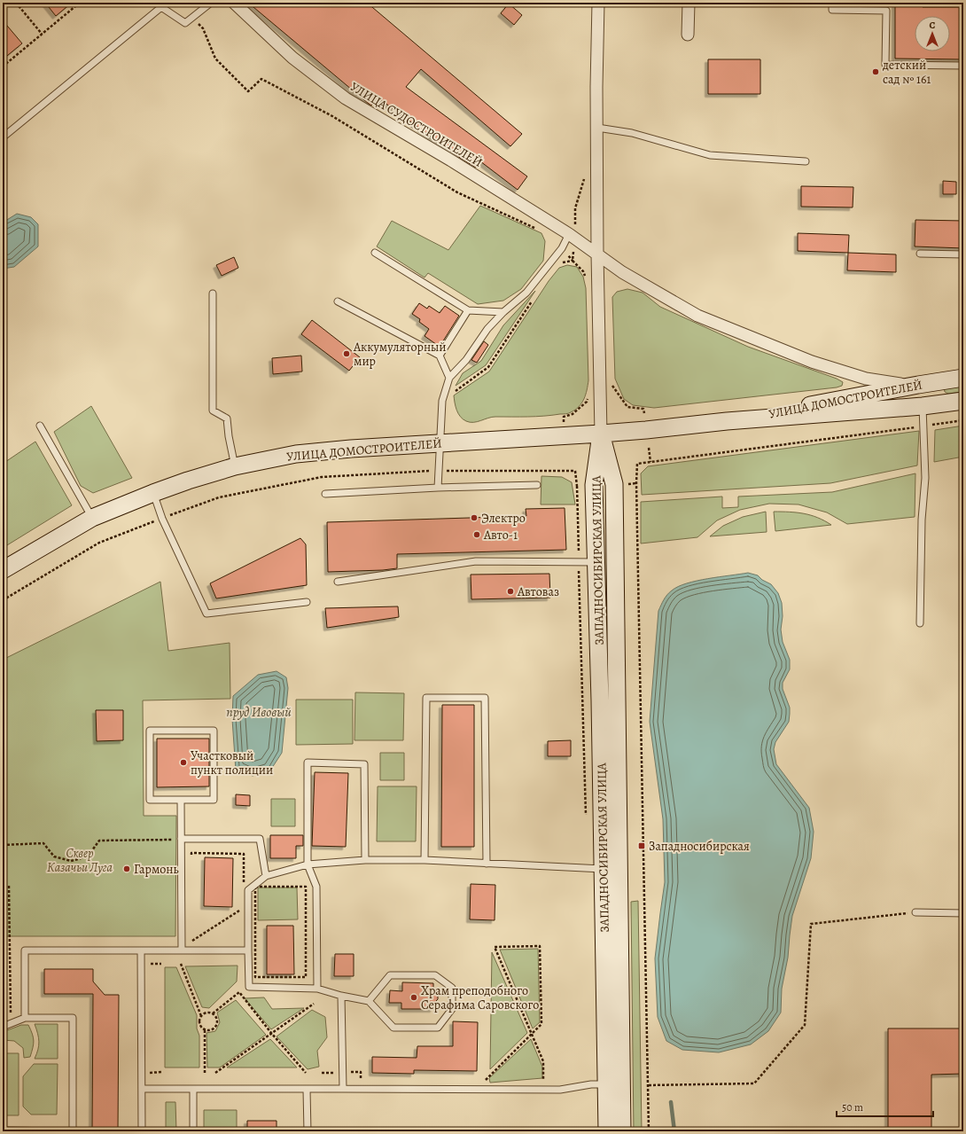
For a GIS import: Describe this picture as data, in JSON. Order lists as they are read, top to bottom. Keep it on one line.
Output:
{"streets":{"main road":["УЛИЦА ДОМОСТРОИТЕЛЕЙ","ЗАПАДНОСИБИРСКАЯ УЛИЦА"],"street":["УЛИЦА СУДОСТРОИТЕЛЕЙ"]},"crossings":[["УЛИЦА СУДОСТРОИТЕЛЕЙ","УЛИЦА ДОМОСТРОИТЕЛЕЙ"],["УЛИЦА ДОМОСТРОИТЕЛЕЙ","ЗАПАДНОСИБИРСКАЯ УЛИЦА"]],"water":["пруд Ивовый"],"parks":["Сквер Казачьи Луга"],"places":{"other":["детский сад № 161","Аккумуляторный мир","Электро","Авто-1","Автоваз","Участковый пункт полиции","Гармонь","Храм преподобного Серафима Саровского"],"transit":["Западносибирская"]},"scale_bar":"50 m","north":"top"}
